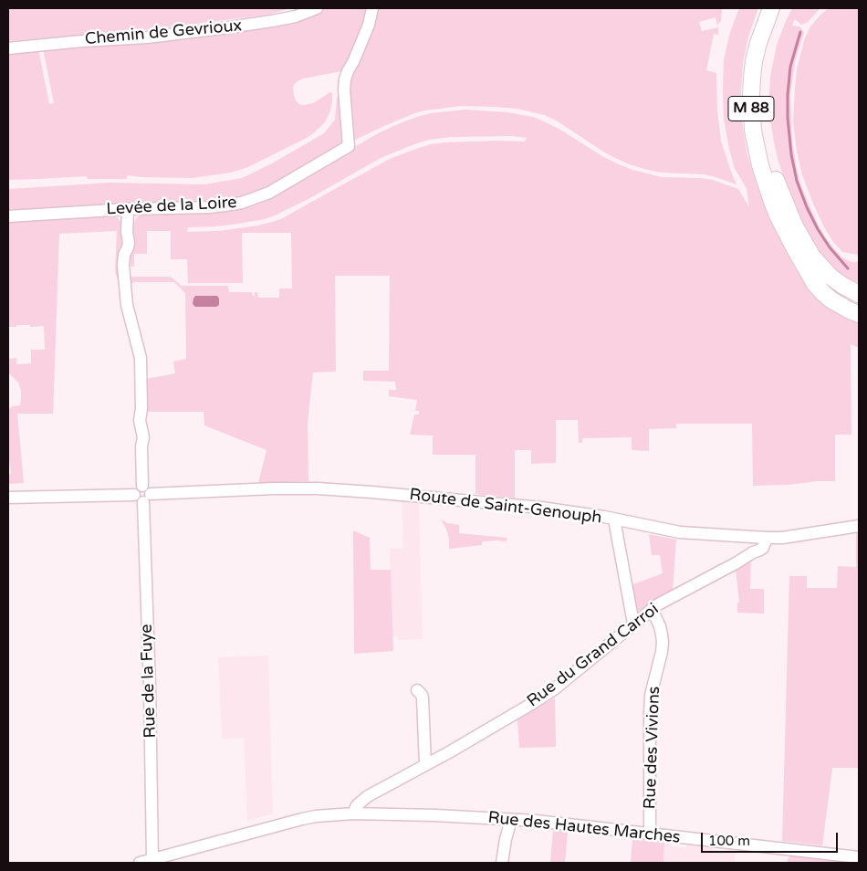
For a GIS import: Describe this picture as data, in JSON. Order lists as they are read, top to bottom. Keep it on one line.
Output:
{"streets":{"highway":["M 88"],"street":["Chemin de Gevrioux","Levée de la Loire","Route de Saint-Genouph","Rue du Grand Carroi","Rue de la Fuye","Rue des Vivions","Rue des Hautes Marches"]},"crossings":[["Levée de la Loire","Rue de la Fuye"],["Route de Saint-Genouph","Rue du Grand Carroi"],["Route de Saint-Genouph","Rue de la Fuye"],["Rue du Grand Carroi","Rue des Vivions"],["Rue du Grand Carroi","Rue des Hautes Marches"],["Rue des Vivions","Rue des Hautes Marches"]],"scale_bar":"100 m"}
